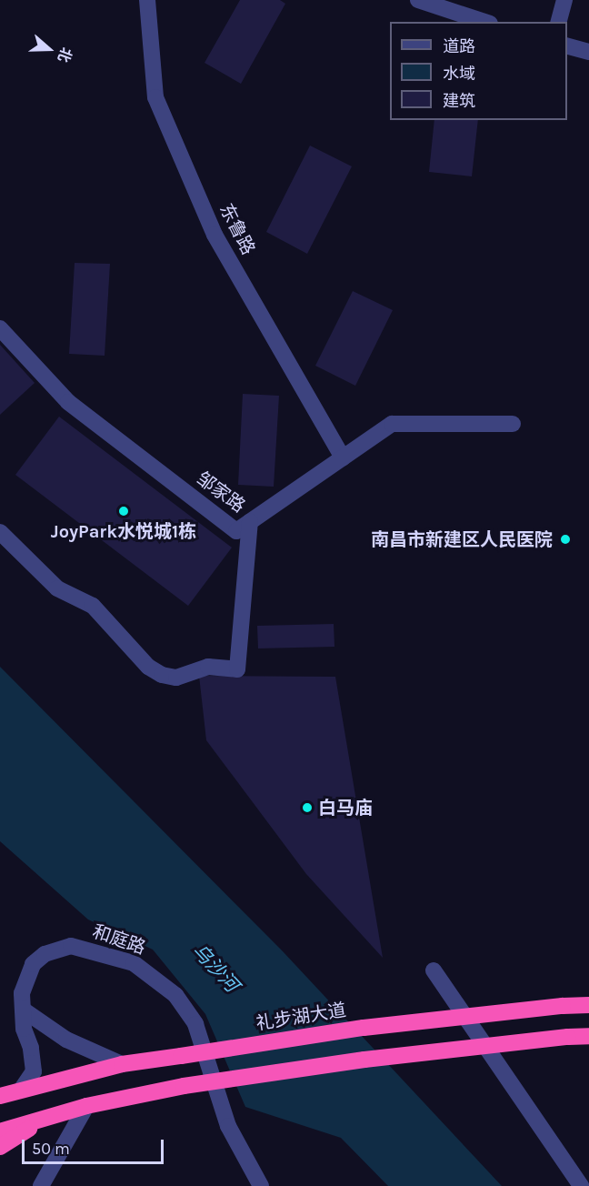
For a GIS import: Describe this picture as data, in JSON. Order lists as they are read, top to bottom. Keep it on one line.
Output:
{"streets":{"highway":["礼步湖大道"],"street":["东鲁路","邹家路","和庭路"]},"crossings":[["东鲁路","邹家路"],["和庭路","礼步湖大道"]],"water":["乌沙河"],"places":["JoyPark水悦城1栋","南昌市新建区人民医院","白马庙"],"legend":["道路","水域","建筑"],"scale_bar":"50 m","north":"right"}
